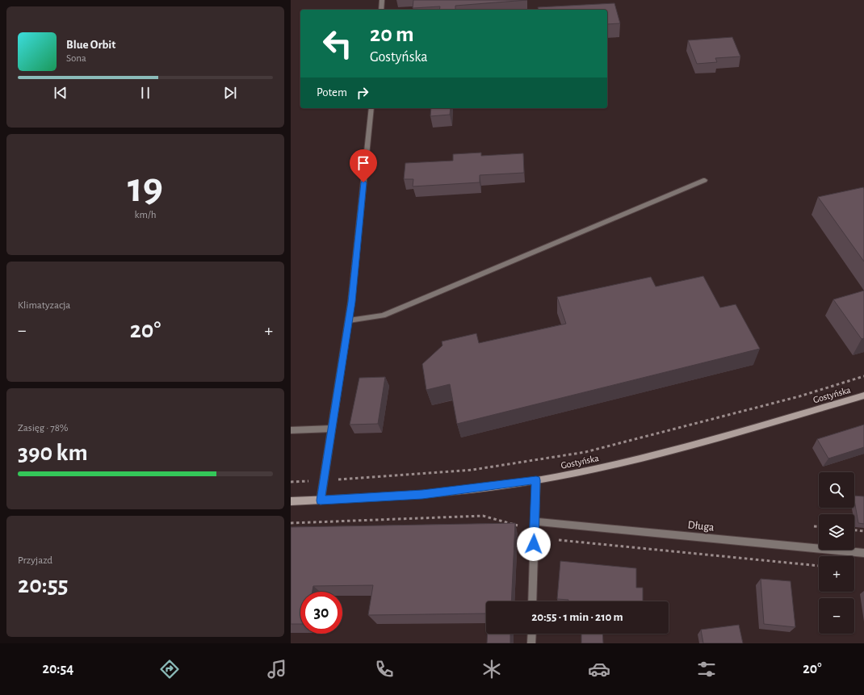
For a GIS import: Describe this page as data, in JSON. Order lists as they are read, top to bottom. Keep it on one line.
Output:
{"streets":{"main road":["Gostyńska"],"street":["Długa"]},"page":{"turn":["20 m","Gostyńska"],"song":["Blue Orbit","Sona"],"then":"Potem","tile":[["19","km/h"],"Klimatyzacja",["Zasięg · 78%","390 km"],["Przyjazd","20:55"]],"heat":["−","20°","+"],"map_buttons":["+","−"],"limit":"30","trip":"20:55 · 1 min · 210 m","tabs":["20:54","20°"]}}
